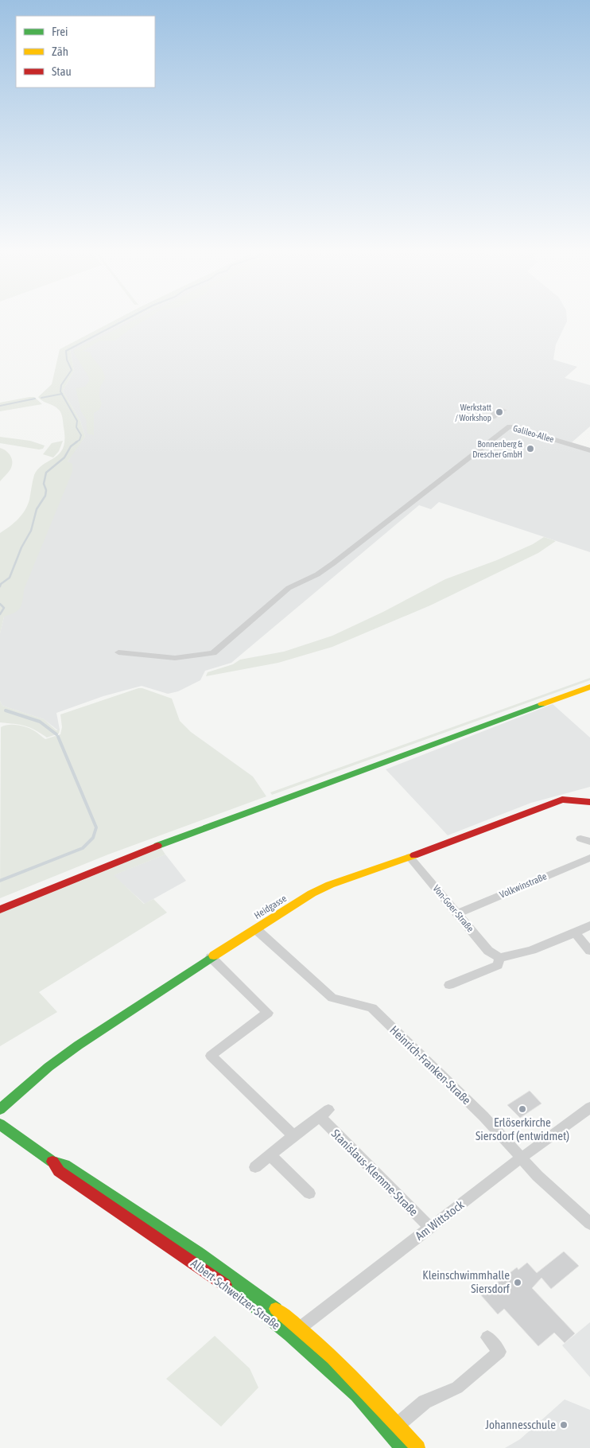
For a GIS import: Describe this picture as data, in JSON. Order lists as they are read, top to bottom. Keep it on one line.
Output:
{"streets":{"street":["Galileo-Allee","Volkwinstraße","Heidgasse","Von-Goer-Straße","Heinrich-Franken-Straße","Stanislaus-Klemme-Straße","Am Wittstock","Albert-Schweitzer-Straße"]},"crossings":[["Volkwinstraße","Von-Goer-Straße"],["Heidgasse","Von-Goer-Straße"],["Heidgasse","Heinrich-Franken-Straße"],["Heinrich-Franken-Straße","Am Wittstock"],["Stanislaus-Klemme-Straße","Am Wittstock"],["Am Wittstock","Albert-Schweitzer-Straße"]],"places":["Werkstatt / Workshop","Bonnenberg & Drescher GmbH","Erlöserkirche Siersdorf (entwidmet)","Kleinschwimmhalle Siersdorf","Johannesschule"],"legend":["Frei","Zäh","Stau"]}
